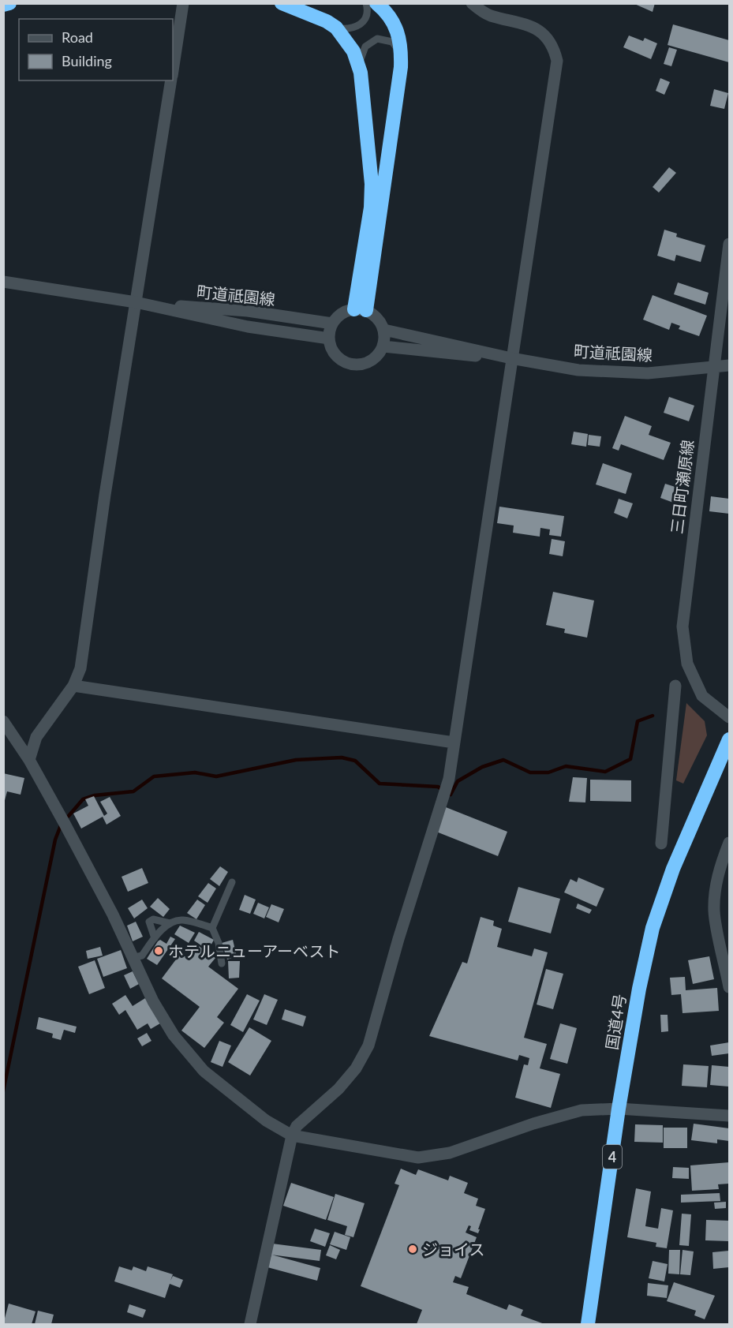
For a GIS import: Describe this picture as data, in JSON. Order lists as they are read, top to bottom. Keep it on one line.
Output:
{"streets":{"highway":["国道4号","4"],"street":["町道祗園線","三日町瀬原線"]},"crossings":[["町道祗園線","三日町瀬原線"]],"places":["ホテルニューアーベスト","ジョイス"],"legend":["Road","Building"]}
